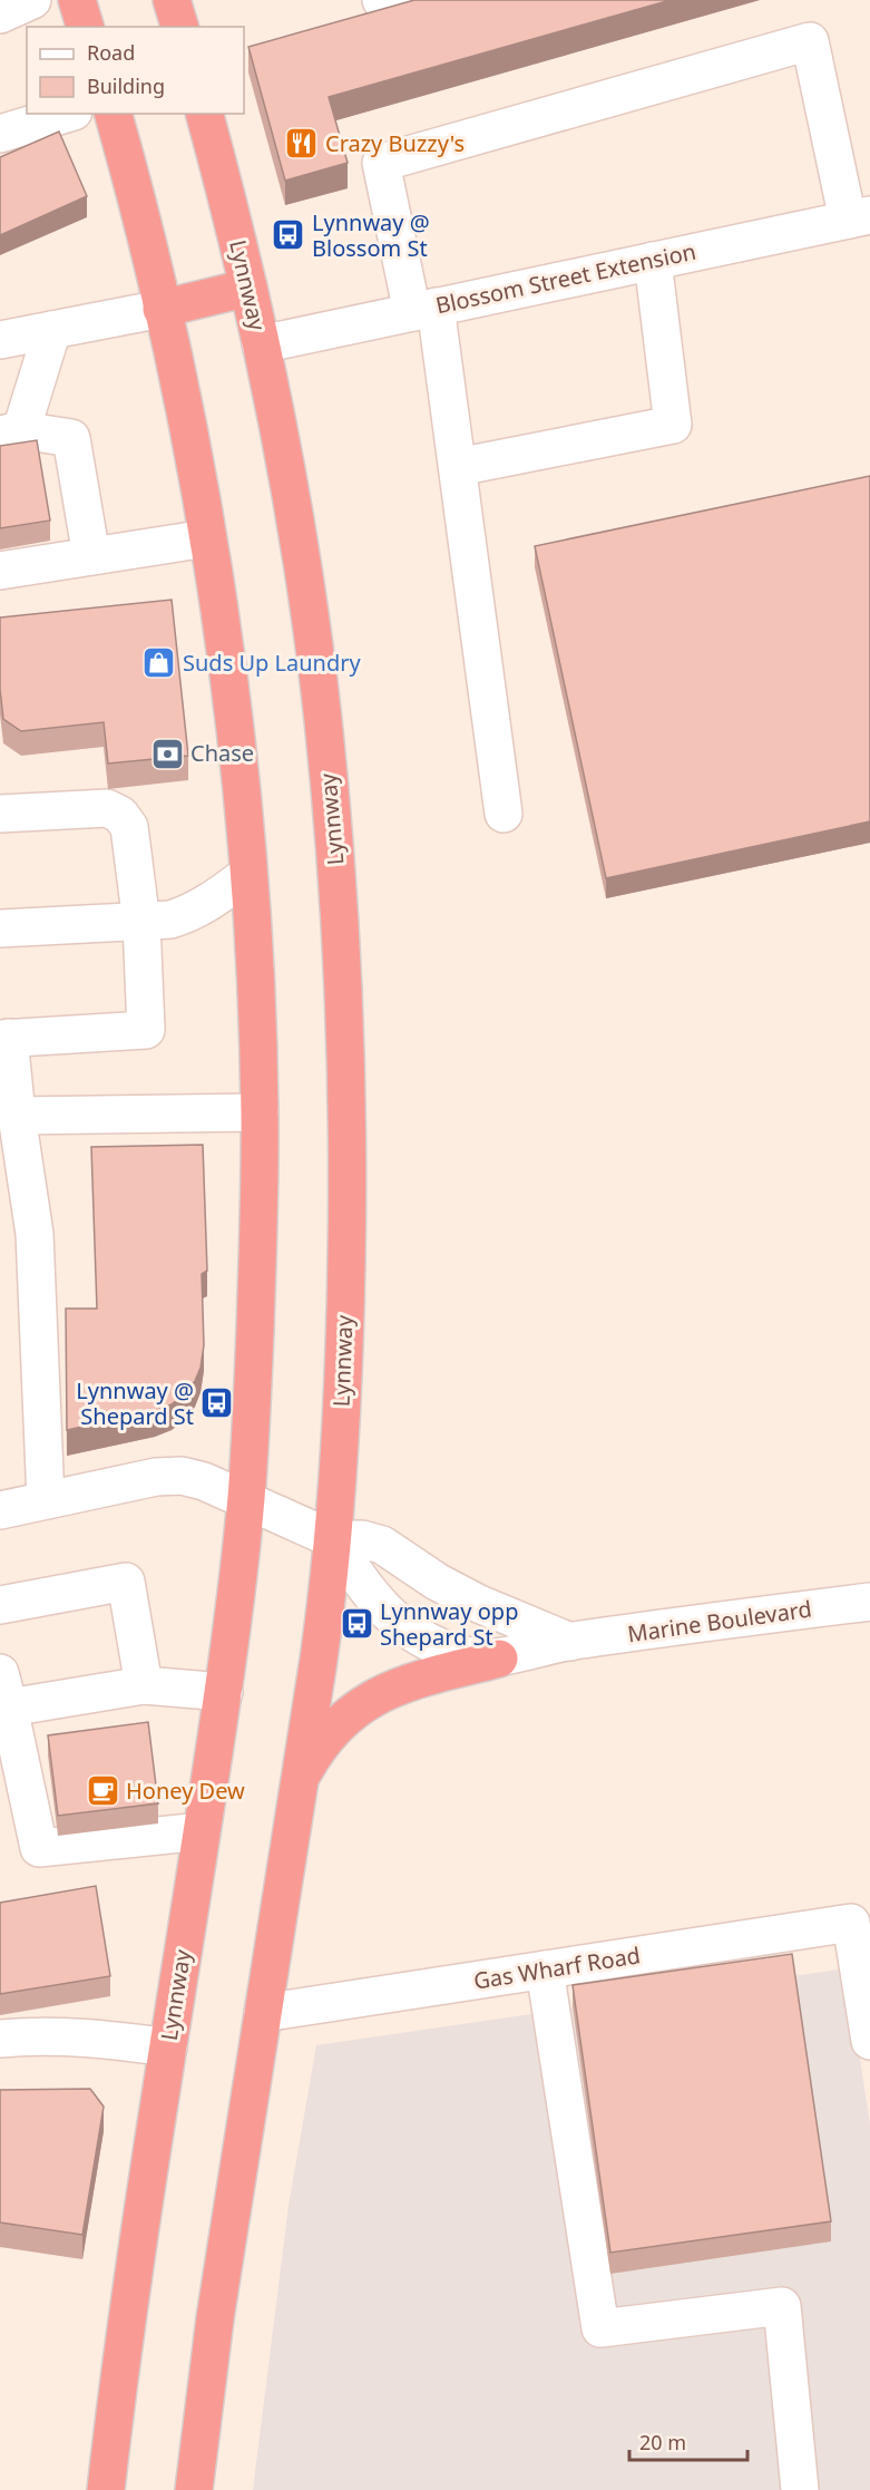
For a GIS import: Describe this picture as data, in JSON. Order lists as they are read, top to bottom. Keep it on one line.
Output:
{"streets":{"highway":["Lynnway"],"street":["Blossom Street Extension","Marine Boulevard","Gas Wharf Road"]},"crossings":[["Blossom Street Extension","Lynnway"],["Lynnway","Marine Boulevard"],["Lynnway","Gas Wharf Road"]],"places":{"restaurant":["Crazy Buzzy's"],"bus stop":["Lynnway @ Blossom St","Lynnway @ Shepard St","Lynnway opp Shepard St"],"shop":["Suds Up Laundry"],"bank":["Chase"],"cafe":["Honey Dew"]},"legend":["Road","Building"],"scale_bar":"20 m"}
